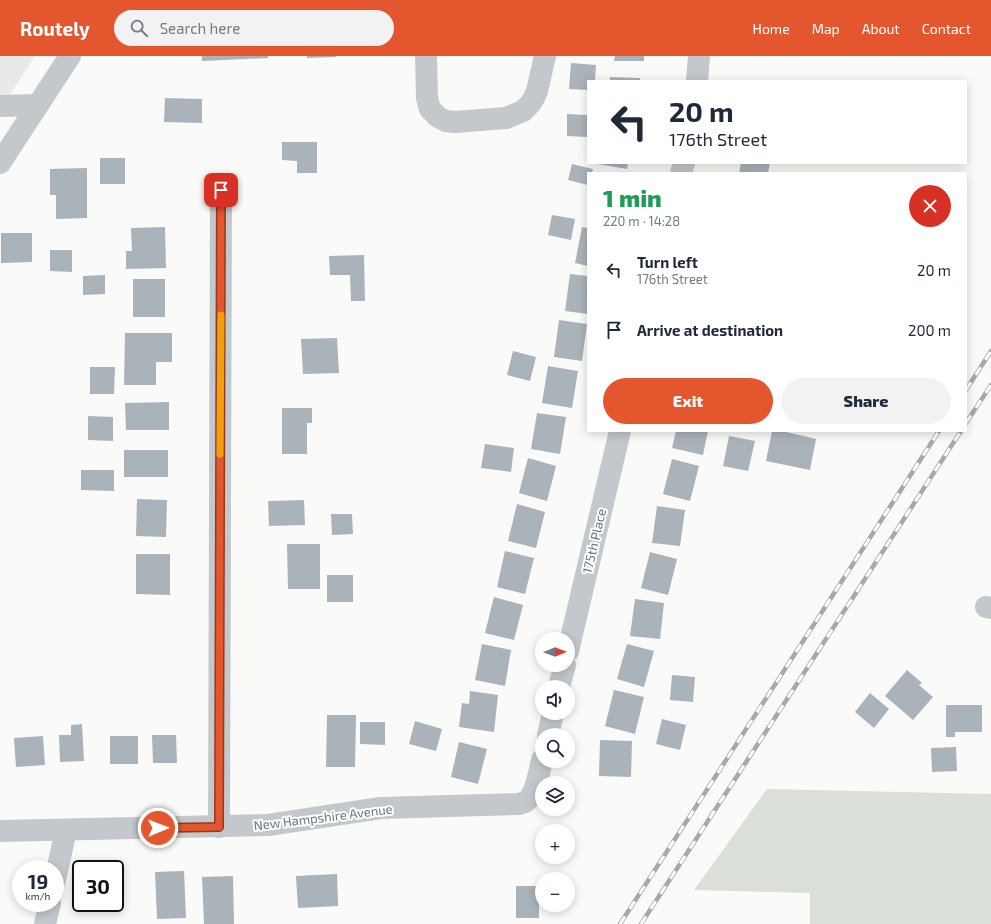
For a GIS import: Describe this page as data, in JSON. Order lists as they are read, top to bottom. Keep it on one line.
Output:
{"streets":{"street":["175th Place","New Hampshire Avenue"]},"north":"right","page":{"header":"Routely","search":"Search here","nav":["Home","Map","About","Contact"],"turn":["20 m","176th Street"],"heading":["1 min","220 m · 14:28"],"list":[{"name":"Turn left","note":"176th Street","value":"20 m"},{"name":"Arrive at destination","value":"200 m"}],"buttons":["Exit","Share"],"map_buttons":["+","−"],"speed":"19 km/h","limit":"30"}}
